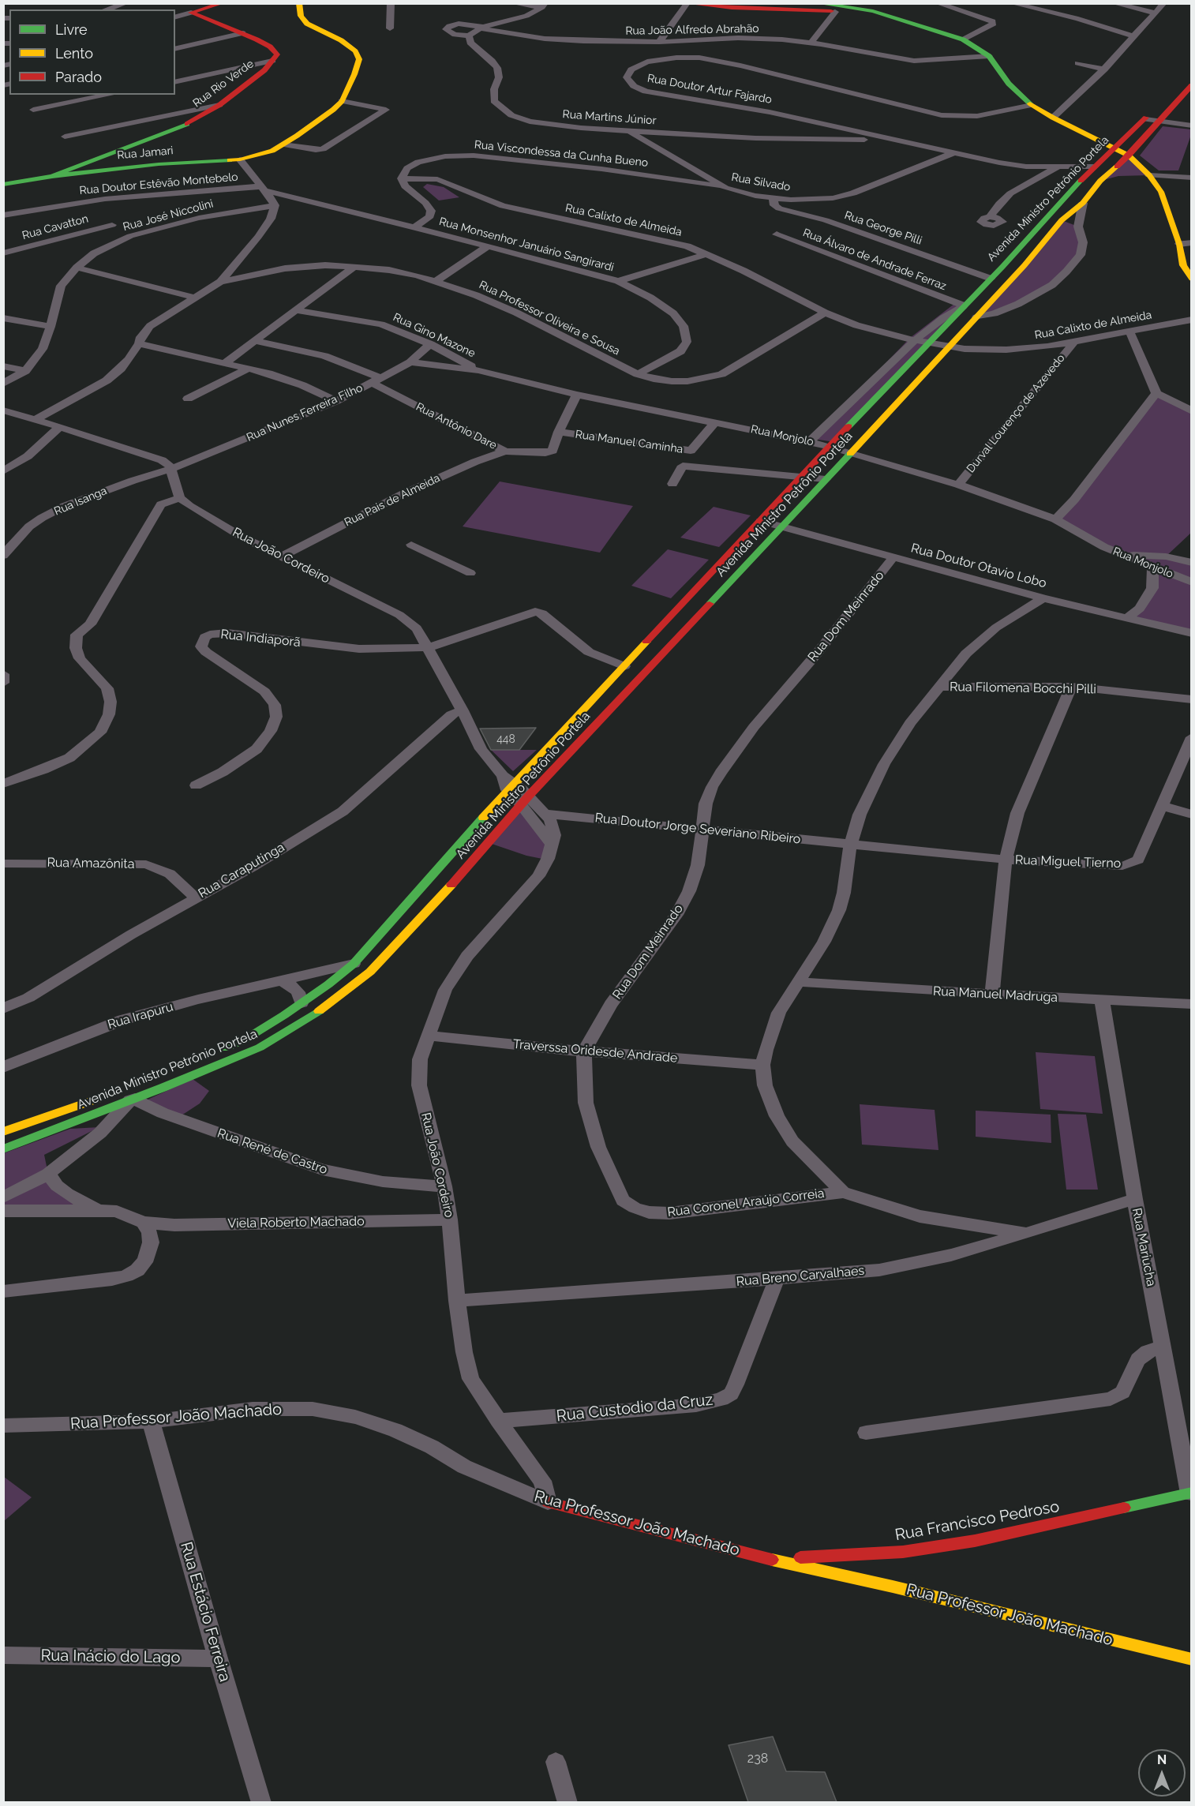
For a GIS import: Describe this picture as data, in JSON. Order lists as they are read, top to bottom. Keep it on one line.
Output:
{"streets":{"main road":["Rua Rio Verde","Rua Jamari","Avenida Ministro Petrônio Portela","Rua Professor João Machado","Rua Francisco Pedroso"],"street":["Rua João Alfredo Abrahão","Rua Doutor Artur Fajardo","Rua Martins Júnior","Rua Viscondessa da Cunha Bueno","Rua Silvado","Rua Doutor Estêvão Montebelo","Rua José Niccolini","Rua Calixto de Almeida","Rua Cavatton","Rua George Pilli","Rua Monsenhor Januário Sangirardi","Rua Álvaro de Andrade Ferraz","Rua Professor Oliveira e Sousa","Rua Gino Mazone","Rua Nunes Ferreira Filho","Durval Lourenço de Azevedo","Rua Antônio Dare","Rua Monjolo","Rua Manuel Caminha","Rua Pais de Almeida","Rua Isanga","Rua João Cordeiro","Rua Doutor Otavio Lobo","Rua Dom Meinrado","Rua Indiaporã","Rua Filomena Bocchi Pilli","Rua Doutor Jorge Severiano Ribeiro","Rua Miguel Tierno","Rua Amazônita","Rua Caraputinga","Rua Manuel Madruga","Rua Irapuru","Traverssa Oridesde Andrade","Rua René de Castro","Rua Coronel Araújo Correia","Viela Roberto Machado","Rua Mariucha","Rua Breno Carvalhaes","Rua Custodio da Cruz","Rua Estácio Ferreira","Rua Inácio do Lago"]},"crossings":[["Rua João Alfredo Abrahão","Rua Martins Júnior"],["Rua Rio Verde","Rua Jamari"],["Rua Doutor Artur Fajardo","Rua Martins Júnior"],["Rua Doutor Artur Fajardo","Rua Silvado"],["Rua Doutor Artur Fajardo","Avenida Ministro Petrônio Portela"],["Rua Martins Júnior","Rua Silvado"],["Rua Viscondessa da Cunha Bueno","Rua Silvado"],["Rua Silvado","Rua George Pilli"],["Avenida Ministro Petrônio Portela","Rua Calixto de Almeida"],["Avenida Ministro Petrônio Portela","Rua George Pilli"],["Avenida Ministro Petrônio Portela","Rua Álvaro de Andrade Ferraz"],["Avenida Ministro Petrônio Portela","Rua Monjolo"],["Avenida Ministro Petrônio Portela","Rua João Cordeiro"],["Avenida Ministro Petrônio Portela","Rua Doutor Otavio Lobo"],["Avenida Ministro Petrônio Portela","Rua Irapuru"],["Avenida Ministro Petrônio Portela","Rua René de Castro"],["Rua Calixto de Almeida","Rua Professor Oliveira e Sousa"],["Rua Calixto de Almeida","Durval Lourenço de Azevedo"],["Rua Monsenhor Januário Sangirardi","Rua Professor Oliveira e Sousa"],["Rua Gino Mazone","Rua Nunes Ferreira Filho"],["Rua Gino Mazone","Rua Monjolo"],["Rua Nunes Ferreira Filho","Rua Antônio Dare"],["Rua Nunes Ferreira Filho","Rua Monjolo"],["Rua Nunes Ferreira Filho","Rua Isanga"],["Durval Lourenço de Azevedo","Rua Monjolo"],["Rua Antônio Dare","Rua Manuel Caminha"],["Rua Antônio Dare","Rua Pais de Almeida"],["Rua Monjolo","Rua Manuel Caminha"],["Rua Pais de Almeida","Rua João Cordeiro"],["Rua João Cordeiro","Rua Indiaporã"],["Rua João Cordeiro","Rua Doutor Jorge Severiano Ribeiro"],["Rua João Cordeiro","Rua Caraputinga"],["Rua João Cordeiro","Traverssa Oridesde Andrade"],["Rua João Cordeiro","Rua René de Castro"],["Rua João Cordeiro","Viela Roberto Machado"],["Rua João Cordeiro","Rua Breno Carvalhaes"],["Rua João Cordeiro","Rua Custodio da Cruz"],["Rua João Cordeiro","Rua Professor João Machado"],["Rua Doutor Otavio Lobo","Rua Dom Meinrado"],["Rua Dom Meinrado","Rua Doutor Jorge Severiano Ribeiro"],["Rua Dom Meinrado","Traverssa Oridesde Andrade"],["Rua Dom Meinrado","Rua Coronel Araújo Correia"],["Rua Doutor Jorge Severiano Ribeiro","Rua Miguel Tierno"],["Rua Amazônita","Rua Caraputinga"],["Rua Manuel Madruga","Rua Mariucha"],["Traverssa Oridesde Andrade","Rua Coronel Araújo Correia"],["Rua Mariucha","Rua Breno Carvalhaes"],["Rua Mariucha","Rua Francisco Pedroso"],["Rua Breno Carvalhaes","Rua Custodio da Cruz"],["Rua Professor João Machado","Rua Francisco Pedroso"],["Rua Professor João Machado","Rua Estácio Ferreira"],["Rua Estácio Ferreira","Rua Inácio do Lago"]],"house_numbers":["448","238"],"legend":["Livre","Lento","Parado"],"north":"top"}
